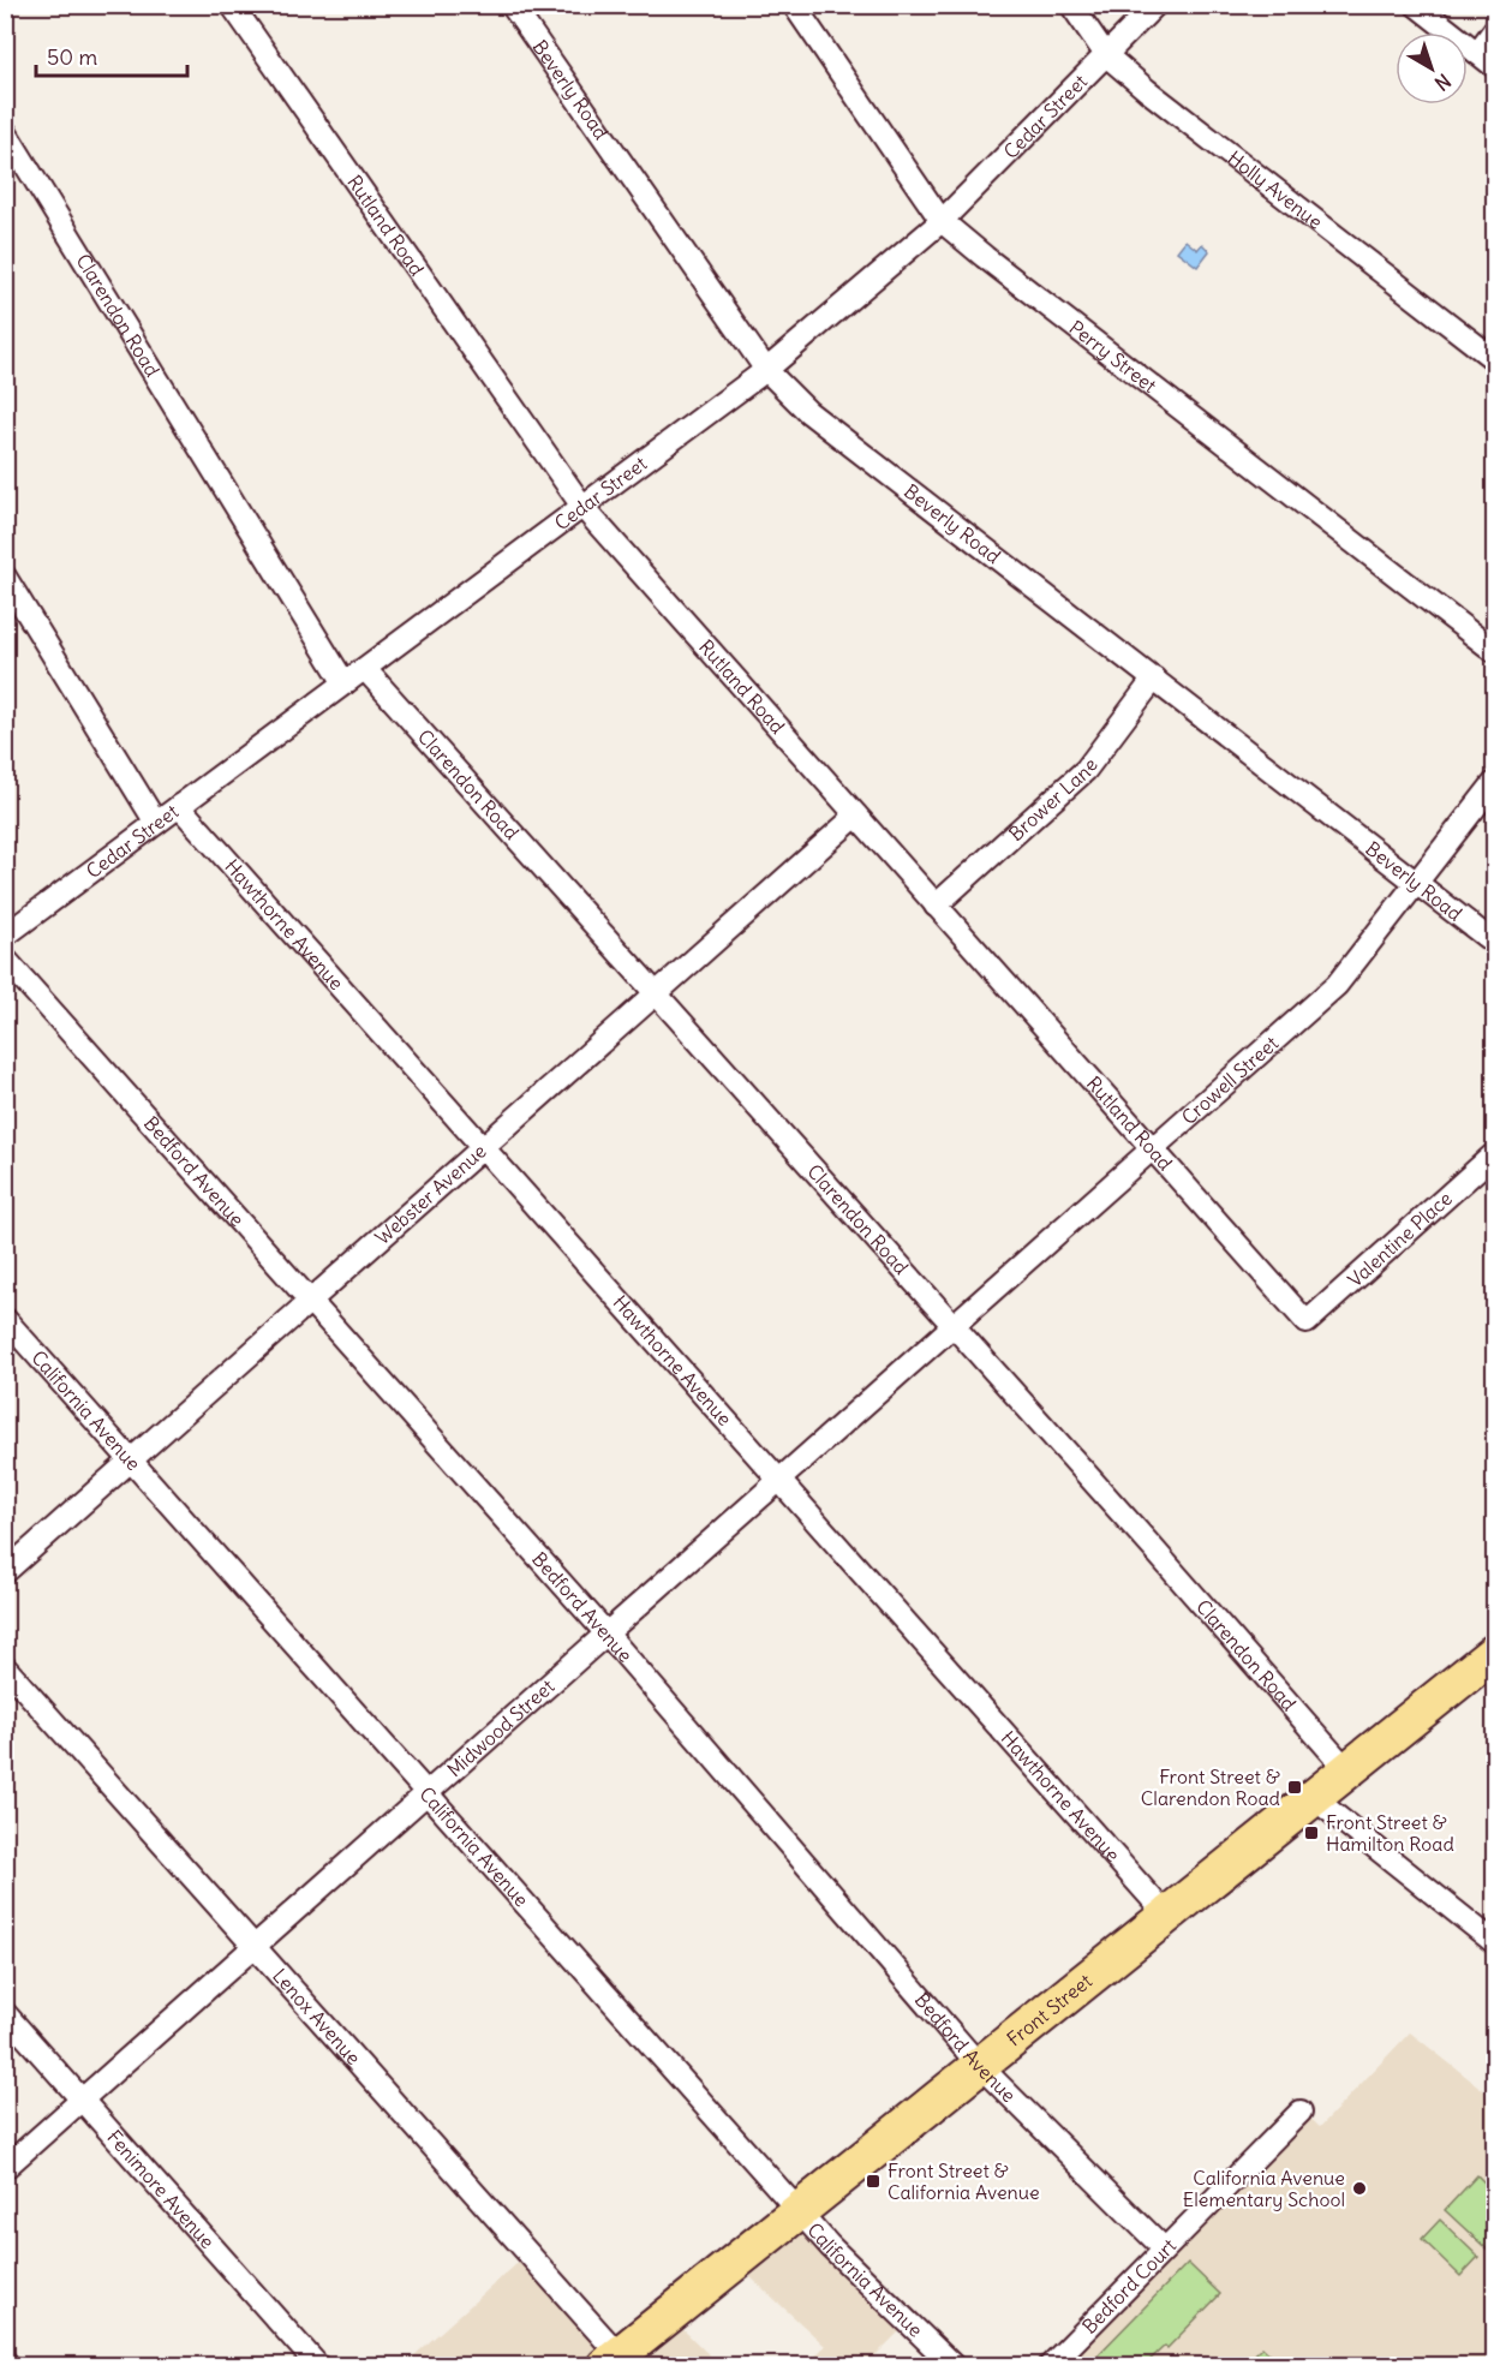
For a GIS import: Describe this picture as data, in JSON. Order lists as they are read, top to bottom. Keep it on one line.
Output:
{"streets":{"main road":["Front Street"],"street":["Beverly Road","Cedar Street","Holly Avenue","Rutland Road","Clarendon Road","Perry Street","Brower Lane","Hawthorne Avenue","Crowell Street","Bedford Avenue","Webster Avenue","Valentine Place","California Avenue","Midwood Street","Lenox Avenue","Fenimore Avenue","Bedford Court"]},"crossings":[["Beverly Road","Cedar Street"],["Beverly Road","Brower Lane"],["Beverly Road","Crowell Street"],["Cedar Street","Holly Avenue"],["Cedar Street","Rutland Road"],["Cedar Street","Clarendon Road"],["Cedar Street","Perry Street"],["Cedar Street","Hawthorne Avenue"],["Rutland Road","Brower Lane"],["Rutland Road","Crowell Street"],["Rutland Road","Webster Avenue"],["Rutland Road","Valentine Place"],["Clarendon Road","Crowell Street"],["Clarendon Road","Webster Avenue"],["Clarendon Road","Front Street"],["Hawthorne Avenue","Webster Avenue"],["Hawthorne Avenue","Midwood Street"],["Hawthorne Avenue","Front Street"],["Crowell Street","Midwood Street"],["Bedford Avenue","Webster Avenue"],["Bedford Avenue","Midwood Street"],["Bedford Avenue","Front Street"],["Bedford Avenue","Bedford Court"],["Webster Avenue","California Avenue"],["California Avenue","Midwood Street"],["California Avenue","Front Street"],["Midwood Street","Lenox Avenue"],["Midwood Street","Fenimore Avenue"],["Front Street","Lenox Avenue"]],"places":{"transit":["Front Street & Clarendon Road","Front Street & Hamilton Road","Front Street & California Avenue"],"other":["California Avenue Elementary School"]},"scale_bar":"50 m","north":"bottom right"}
